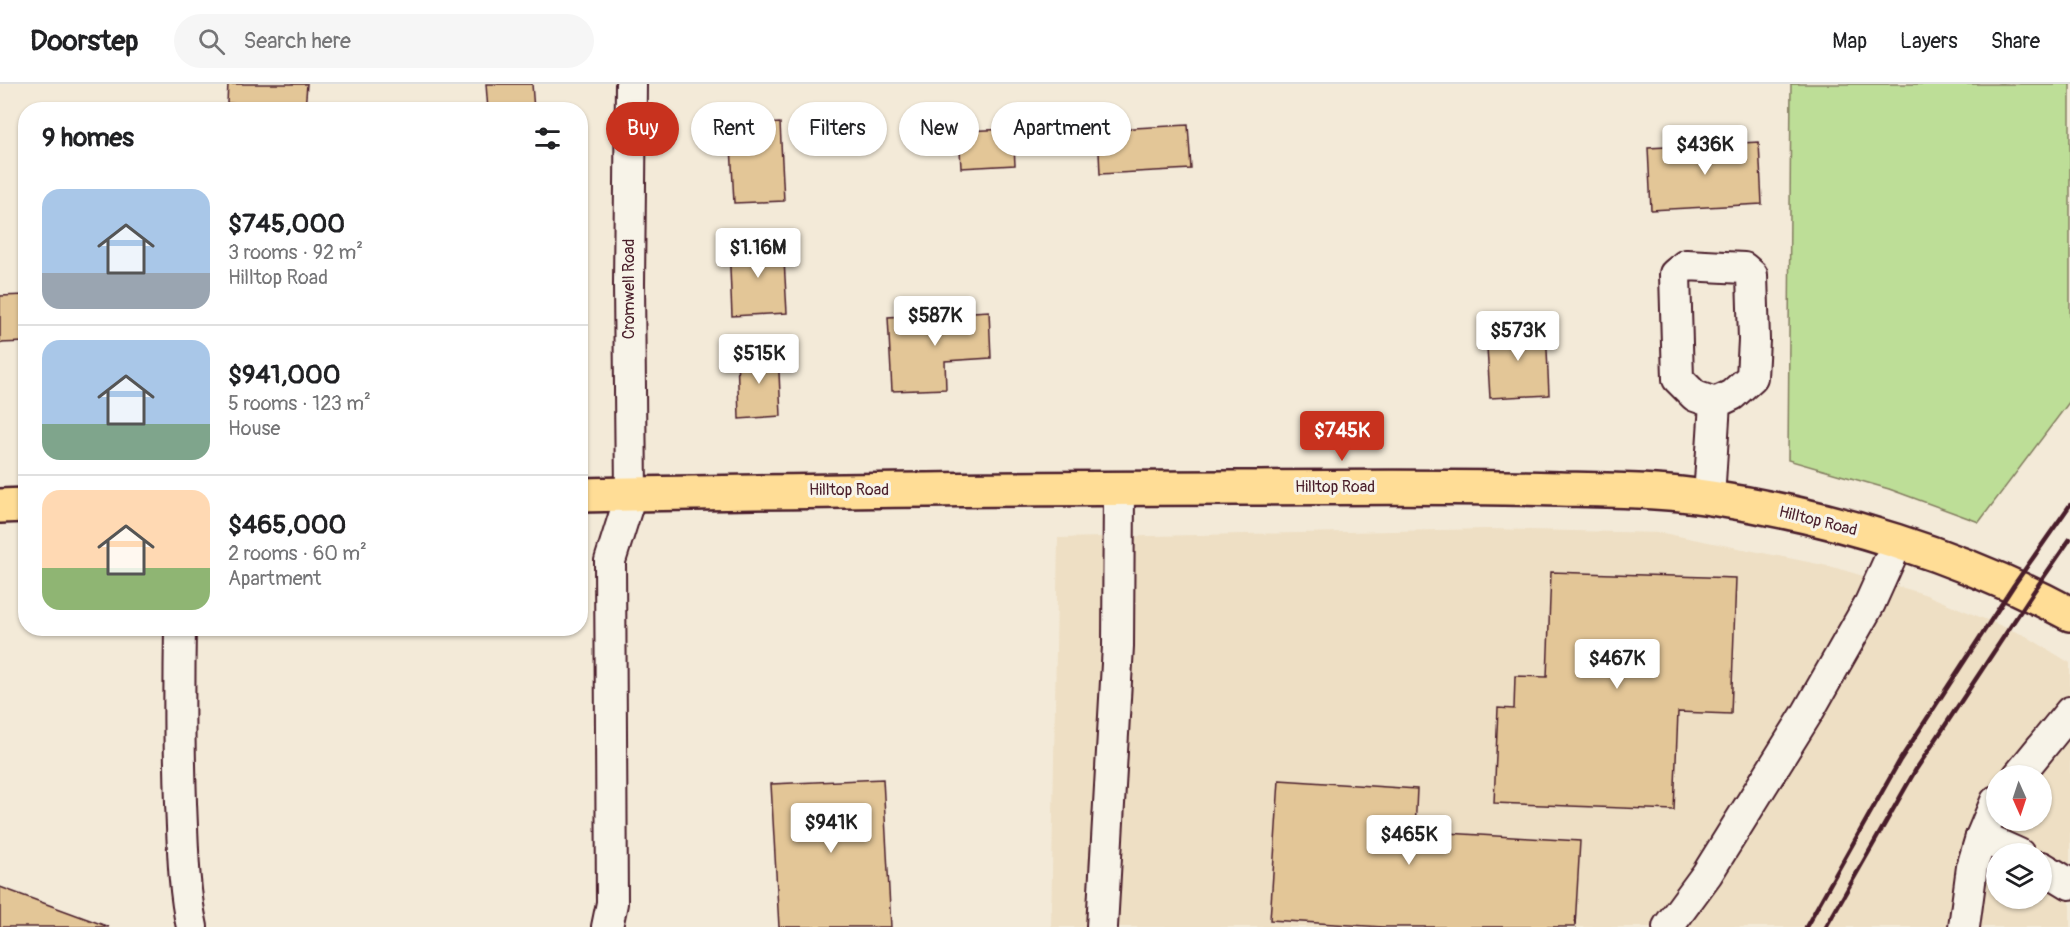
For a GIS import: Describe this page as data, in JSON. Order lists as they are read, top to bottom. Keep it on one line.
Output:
{"streets":{"main road":["Hilltop Road"],"street":["Cromwell Road"]},"crossings":[["Cromwell Road","Hilltop Road"]],"north":"bottom","page":{"header":"Doorstep","search":"Search here","nav":["Map","Layers","Share"],"chip":["Buy","Rent","Filters","New","Apartment"],"heading":"9 homes","price":["$436K","$1.16M","$587K","$573K","$515K","$745K","$467K","$941K","$465K"],"list":[{"name":"$745,000","note":"3 rooms · 92 m² · Hilltop Road"},{"name":"$941,000","note":"5 rooms · 123 m² · House"},{"name":"$465,000","note":"2 rooms · 60 m² · Apartment"}]}}
